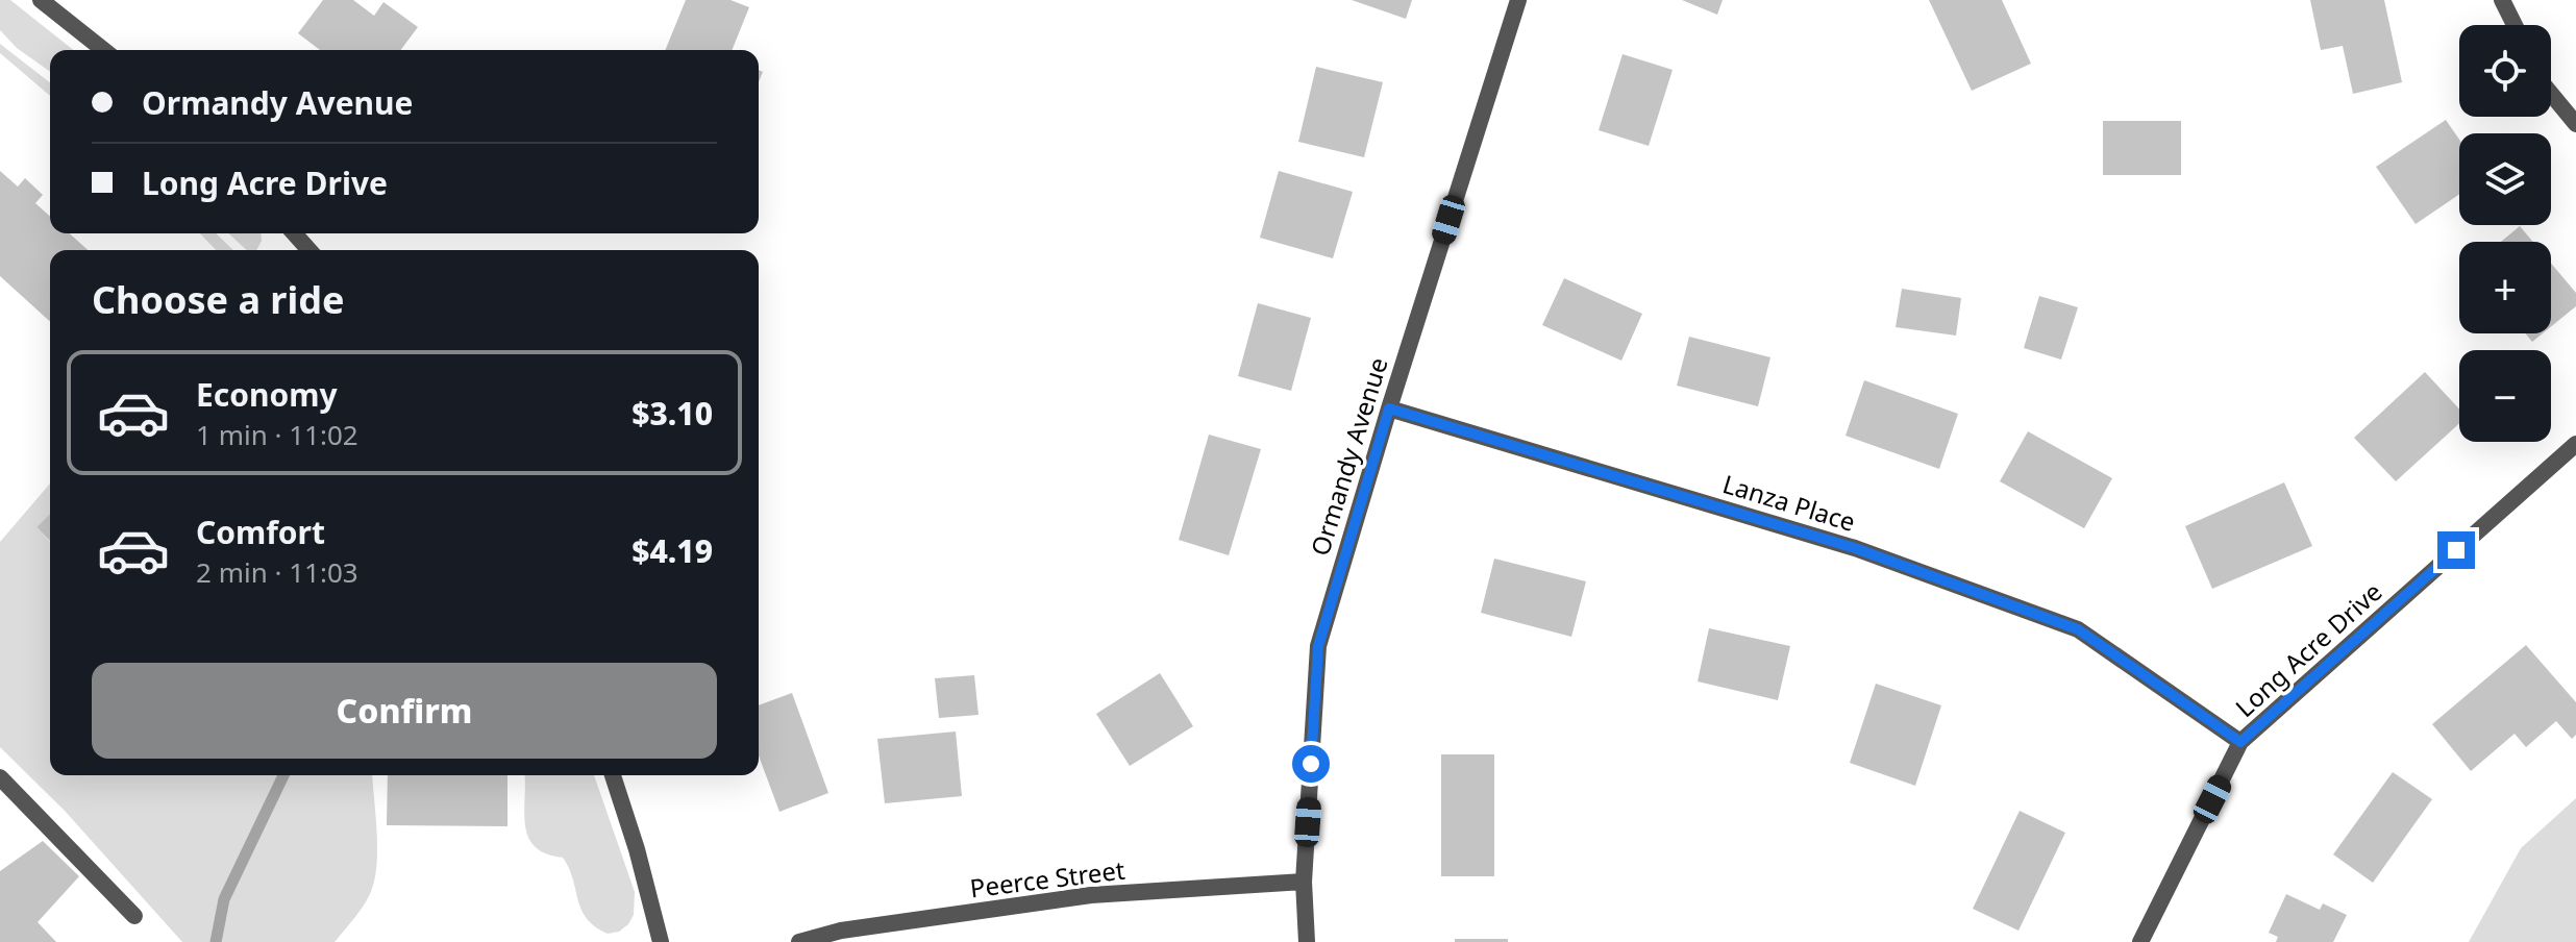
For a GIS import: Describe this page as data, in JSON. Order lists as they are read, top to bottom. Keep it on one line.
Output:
{"streets":{"street":["Ormandy Avenue","Lanza Place","Long Acre Drive","Peerce Street"]},"crossings":[["Ormandy Avenue","Lanza Place"],["Ormandy Avenue","Peerce Street"],["Lanza Place","Long Acre Drive"]],"page":{"map_buttons":["+","−"],"banner":["Ormandy Avenue","Long Acre Drive"],"heading":"Choose a ride","list":[{"name":"Economy","note":"1 min · 11:02","value":"$3.10"},{"name":"Comfort","note":"2 min · 11:03","value":"$4.19"}],"buttons":"Confirm"}}
